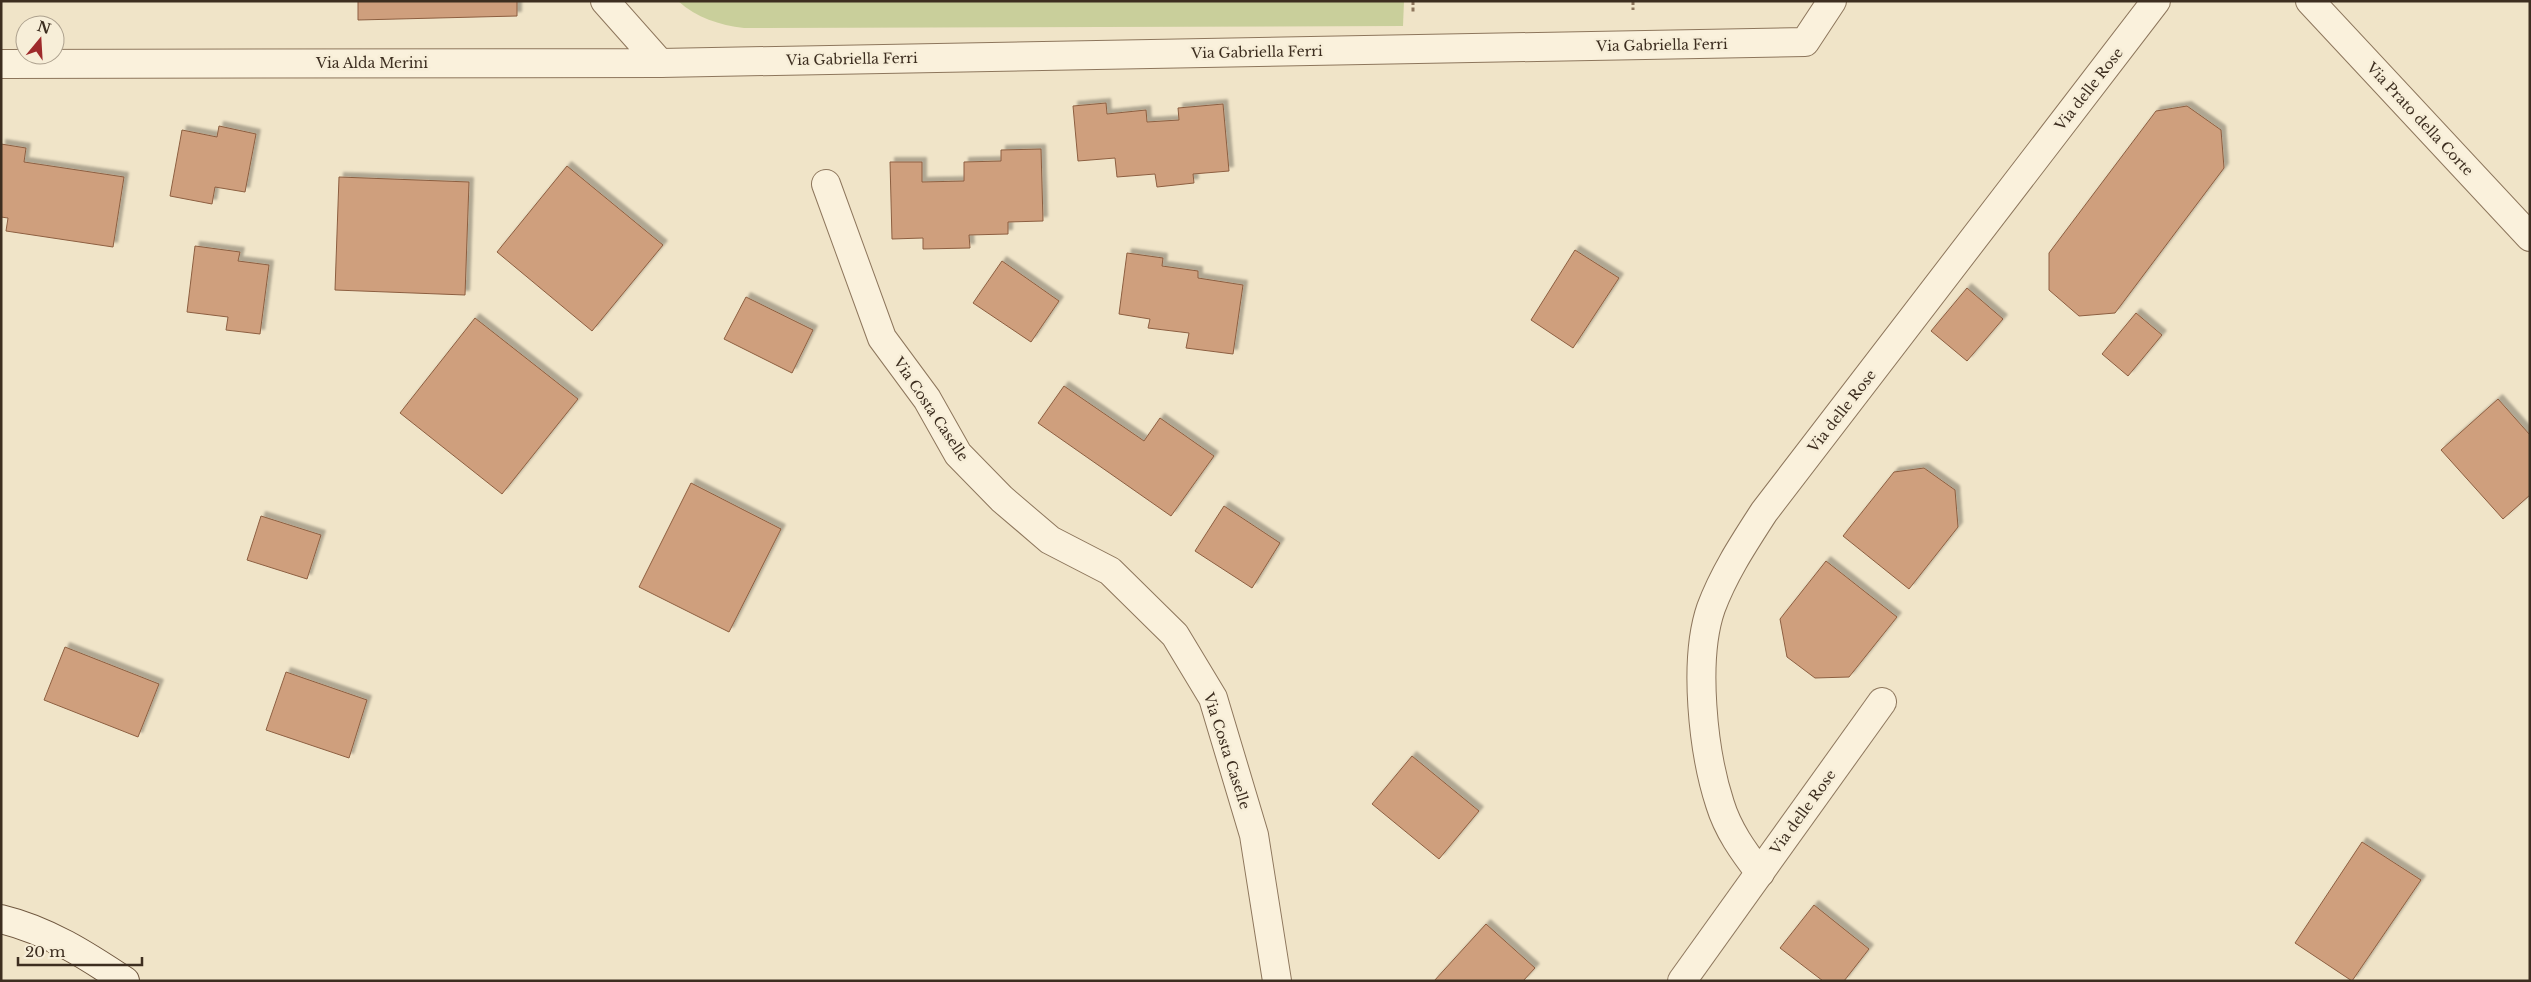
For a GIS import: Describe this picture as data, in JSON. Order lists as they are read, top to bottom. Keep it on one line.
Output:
{"streets":{"street":["Via Gabriella Ferri","Via Alda Merini","Via delle Rose","Via Prato della Corte","Via Costa Caselle"]},"crossings":[["Via Gabriella Ferri","Via Alda Merini"]],"scale_bar":"20 m","north":"top"}
